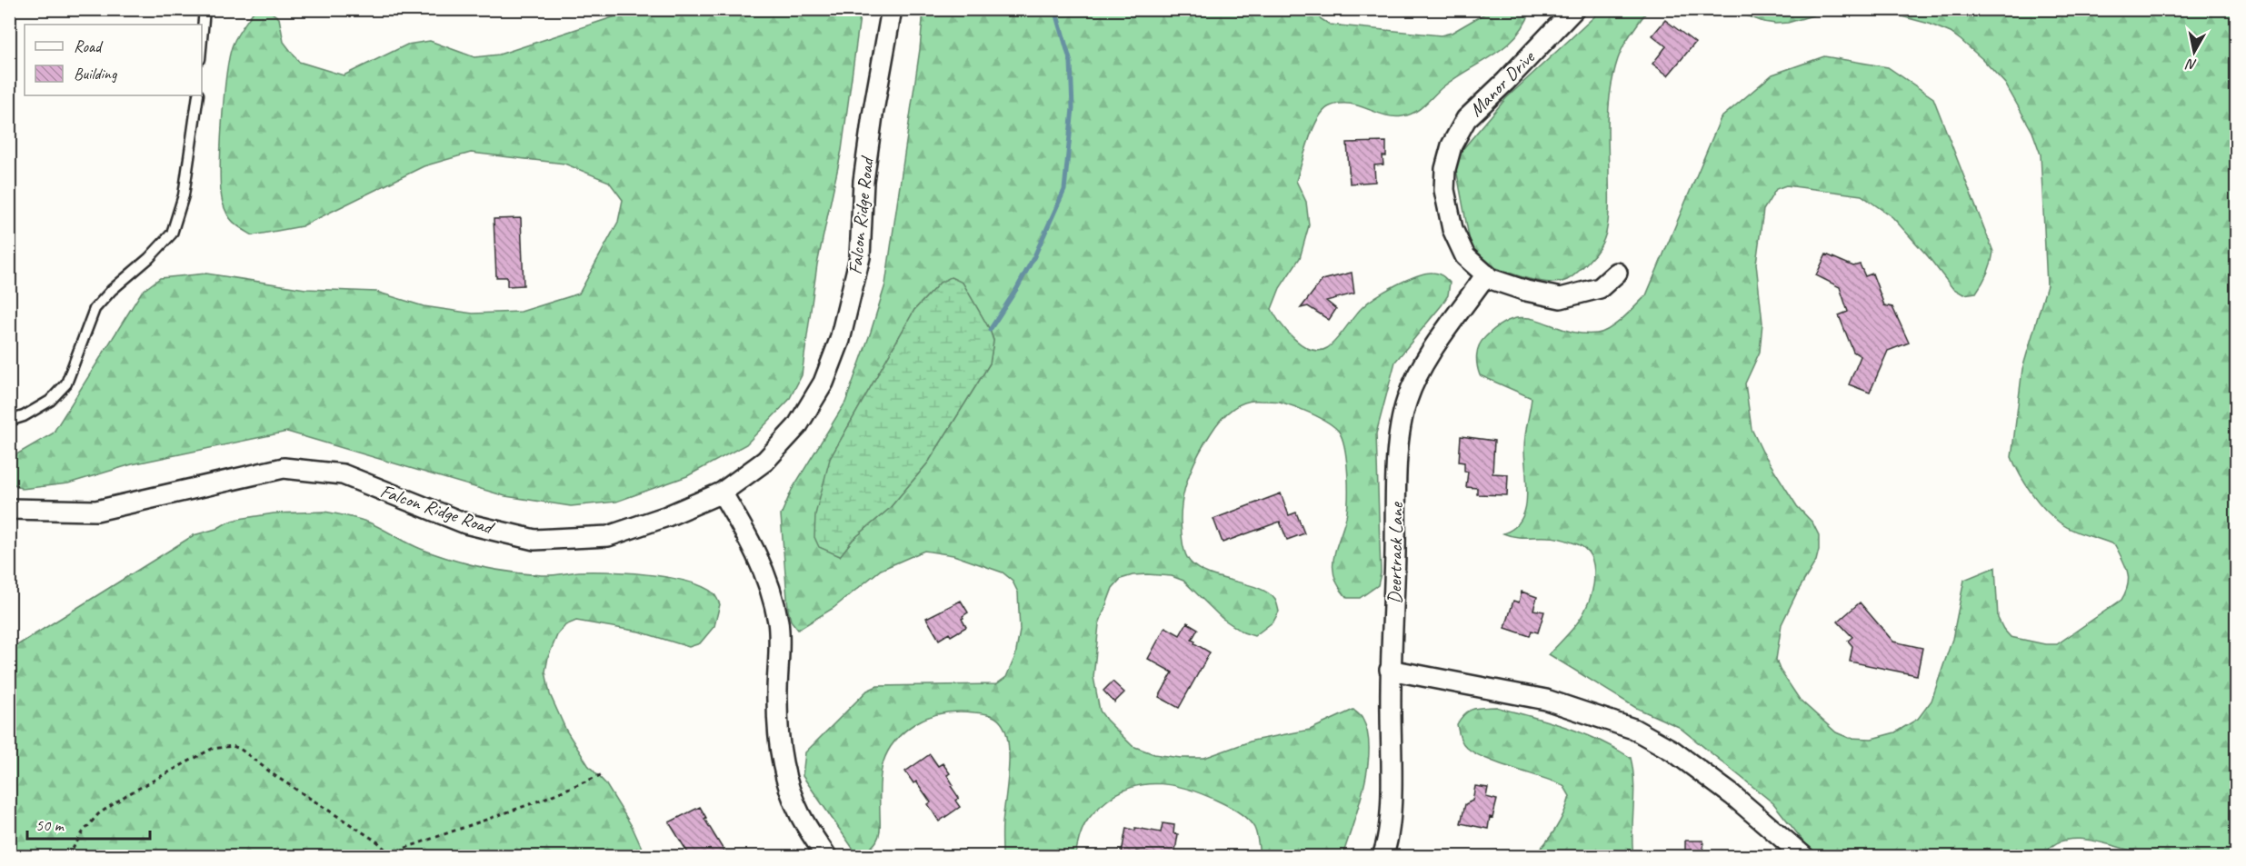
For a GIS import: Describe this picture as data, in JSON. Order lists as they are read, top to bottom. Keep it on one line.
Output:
{"streets":{"street":["Manor Drive","Falcon Ridge Road","Deertrack Lane"]},"crossings":[["Manor Drive","Deertrack Lane"]],"legend":["Road","Building"],"scale_bar":"50 m","north":"bottom"}
